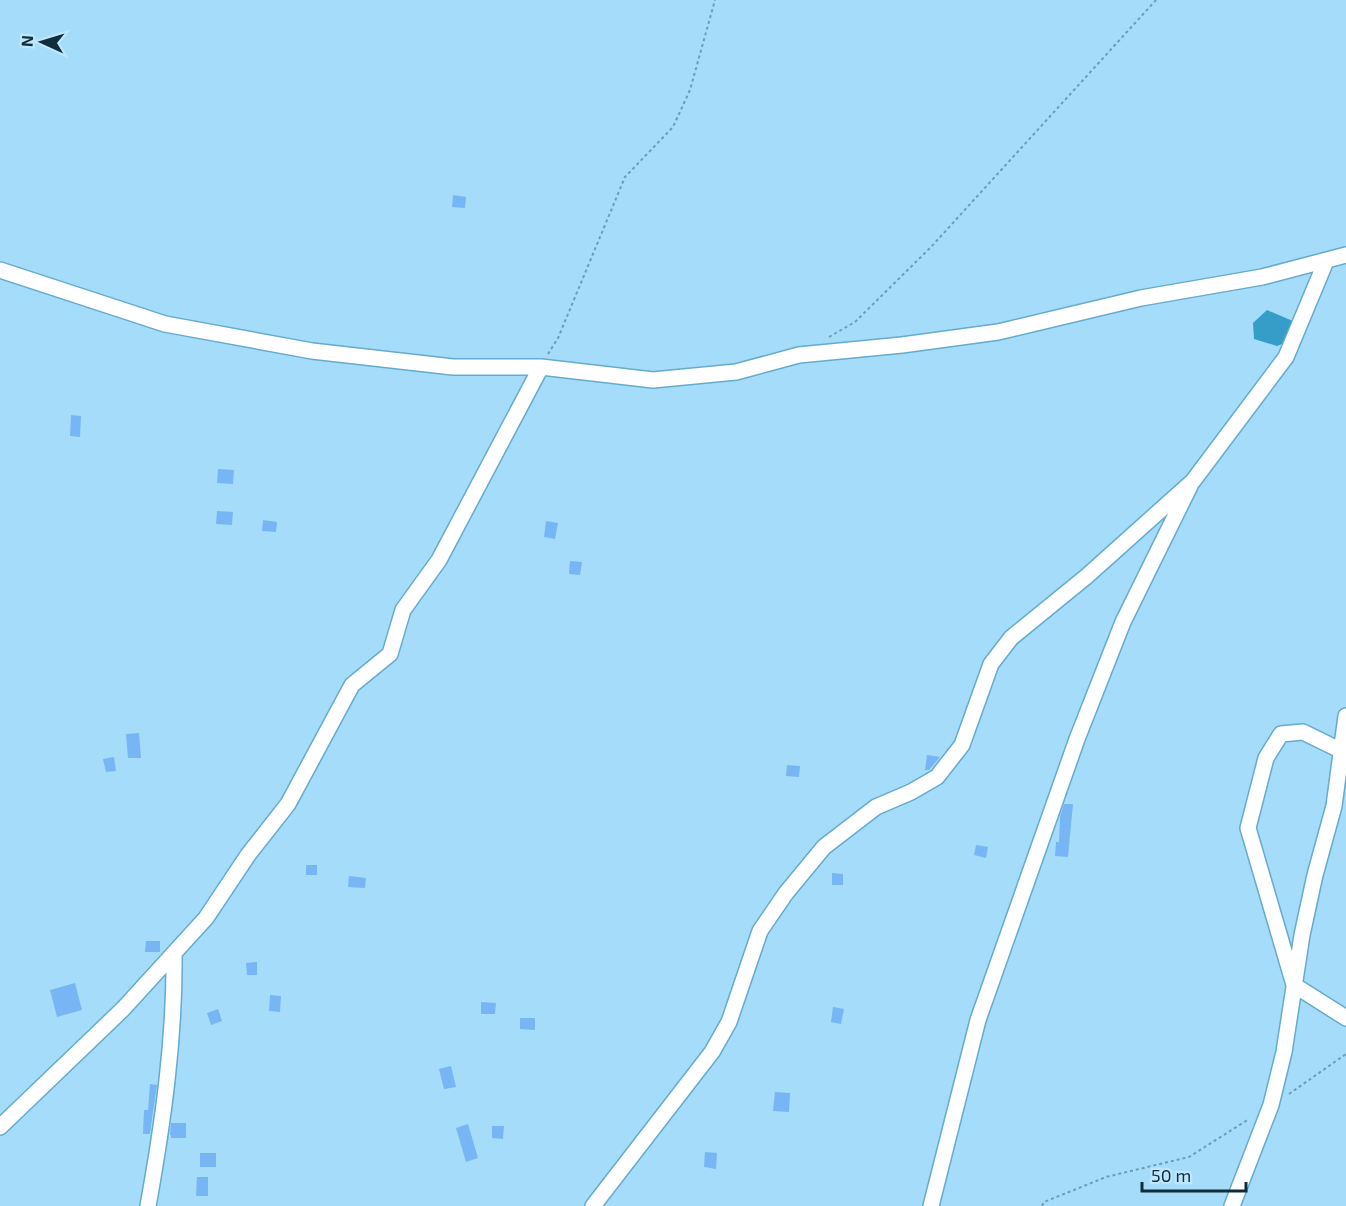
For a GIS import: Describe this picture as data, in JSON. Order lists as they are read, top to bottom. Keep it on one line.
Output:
{"scale_bar":"50 m","north":"left"}
